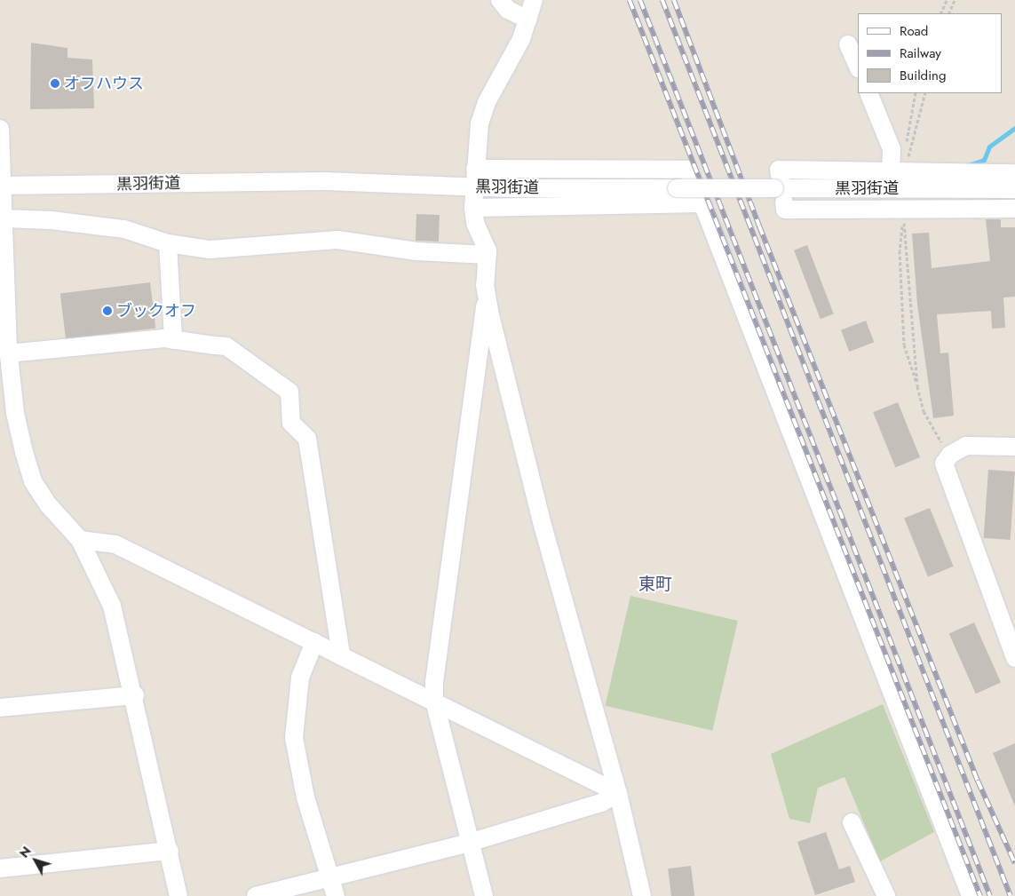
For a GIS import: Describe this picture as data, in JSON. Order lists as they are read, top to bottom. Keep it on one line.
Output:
{"streets":{"street":["黒羽街道"]},"districts":["東町"],"places":["オフハウス","ブックオフ"],"legend":["Road","Railway","Building"],"north":"top left"}
